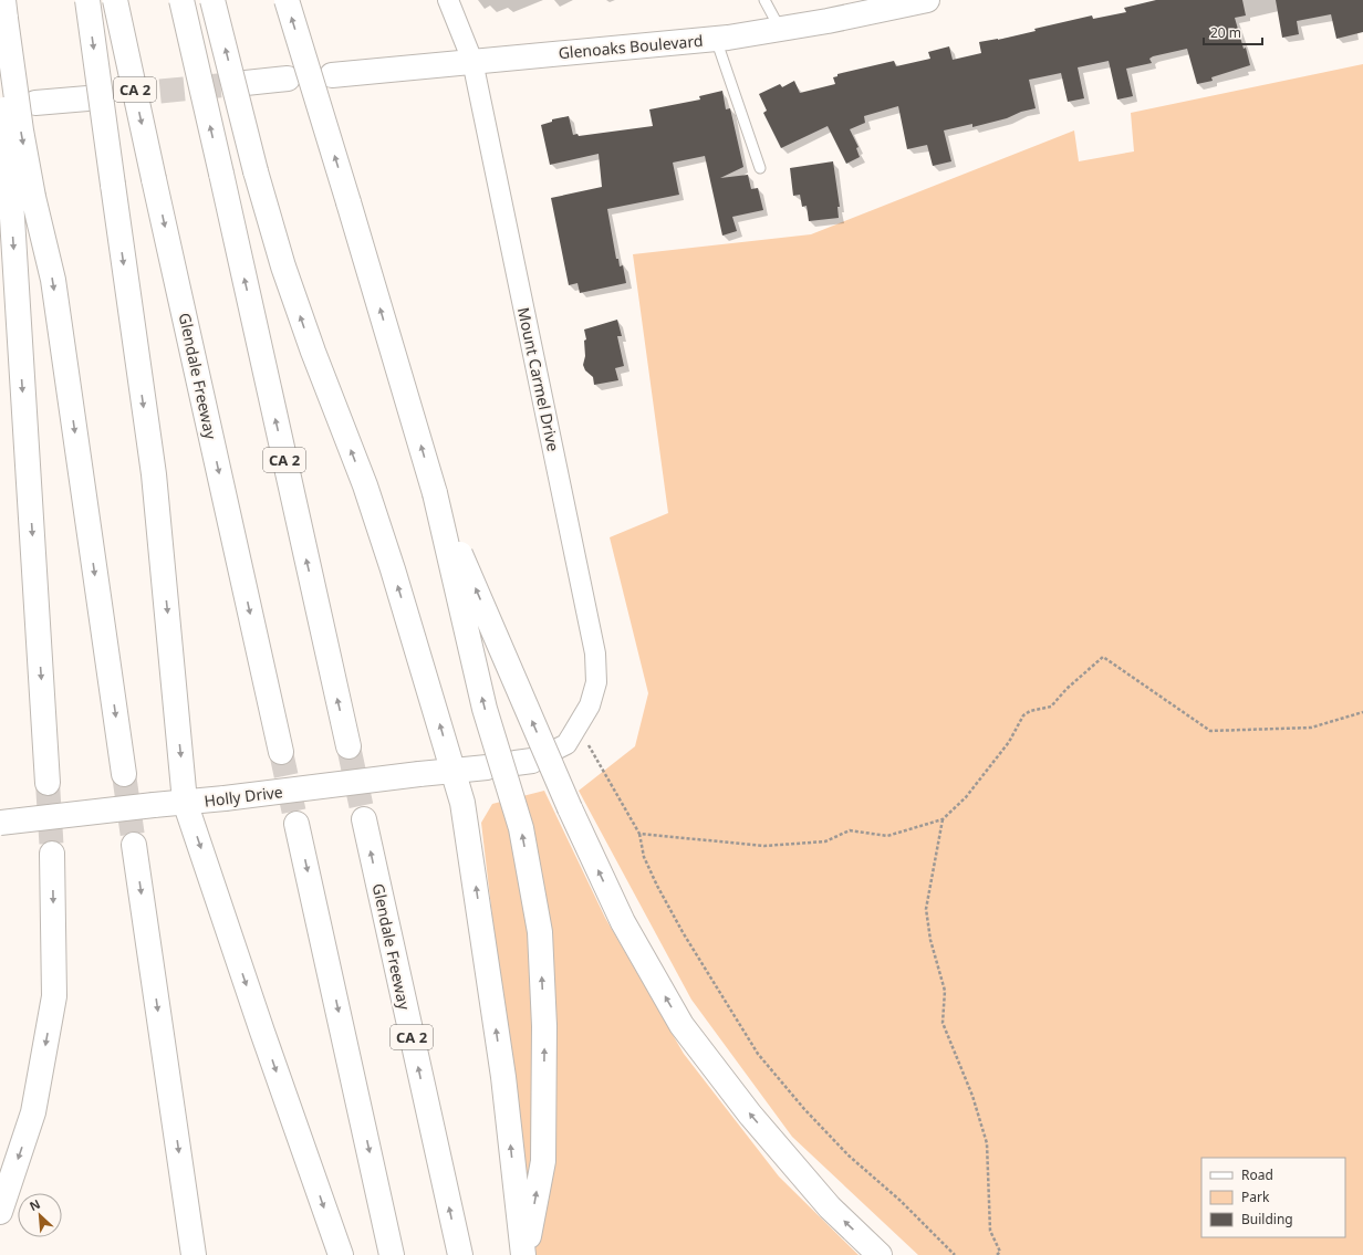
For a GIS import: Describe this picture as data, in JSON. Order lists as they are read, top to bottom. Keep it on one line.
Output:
{"streets":{"main road":["Glenoaks Boulevard","CA 2","Glendale Freeway","Holly Drive"],"street":["Mount Carmel Drive"]},"crossings":[["Glenoaks Boulevard","Mount Carmel Drive"]],"legend":["Road","Park","Building"],"scale_bar":"20 m","north":"top left"}
